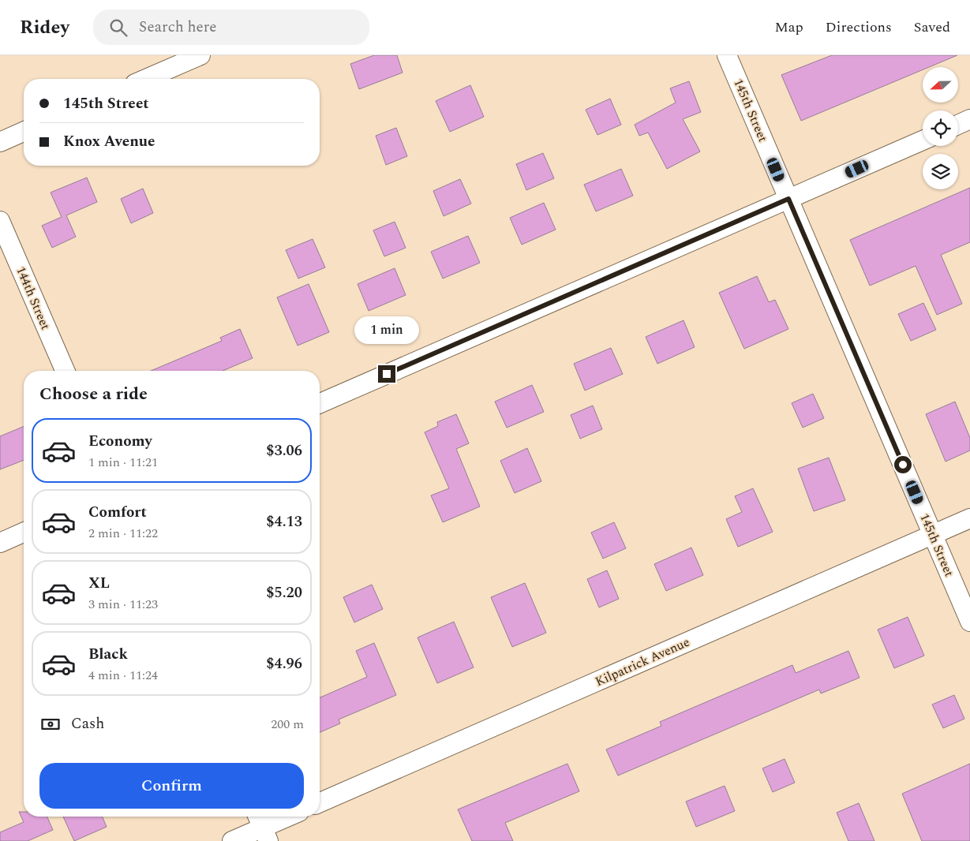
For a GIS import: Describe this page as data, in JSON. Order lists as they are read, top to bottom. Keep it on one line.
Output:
{"streets":{"street":["145th Street","144th Street","Kilpatrick Avenue"]},"crossings":[["145th Street","Kilpatrick Avenue"]],"north":"left","page":{"header":"Ridey","search":"Search here","nav":["Map","Directions","Saved"],"banner":["145th Street","Knox Avenue"],"bubble":"1 min","heading":"Choose a ride","list":[{"name":"Economy","note":"1 min · 11:21","value":"$3.06"},{"name":"Comfort","note":"2 min · 11:22","value":"$4.13"},{"name":"XL","note":"3 min · 11:23","value":"$5.20"},{"name":"Black","note":"4 min · 11:24","value":"$4.96"}],"pay":["Cash","200 m"],"buttons":"Confirm"}}
